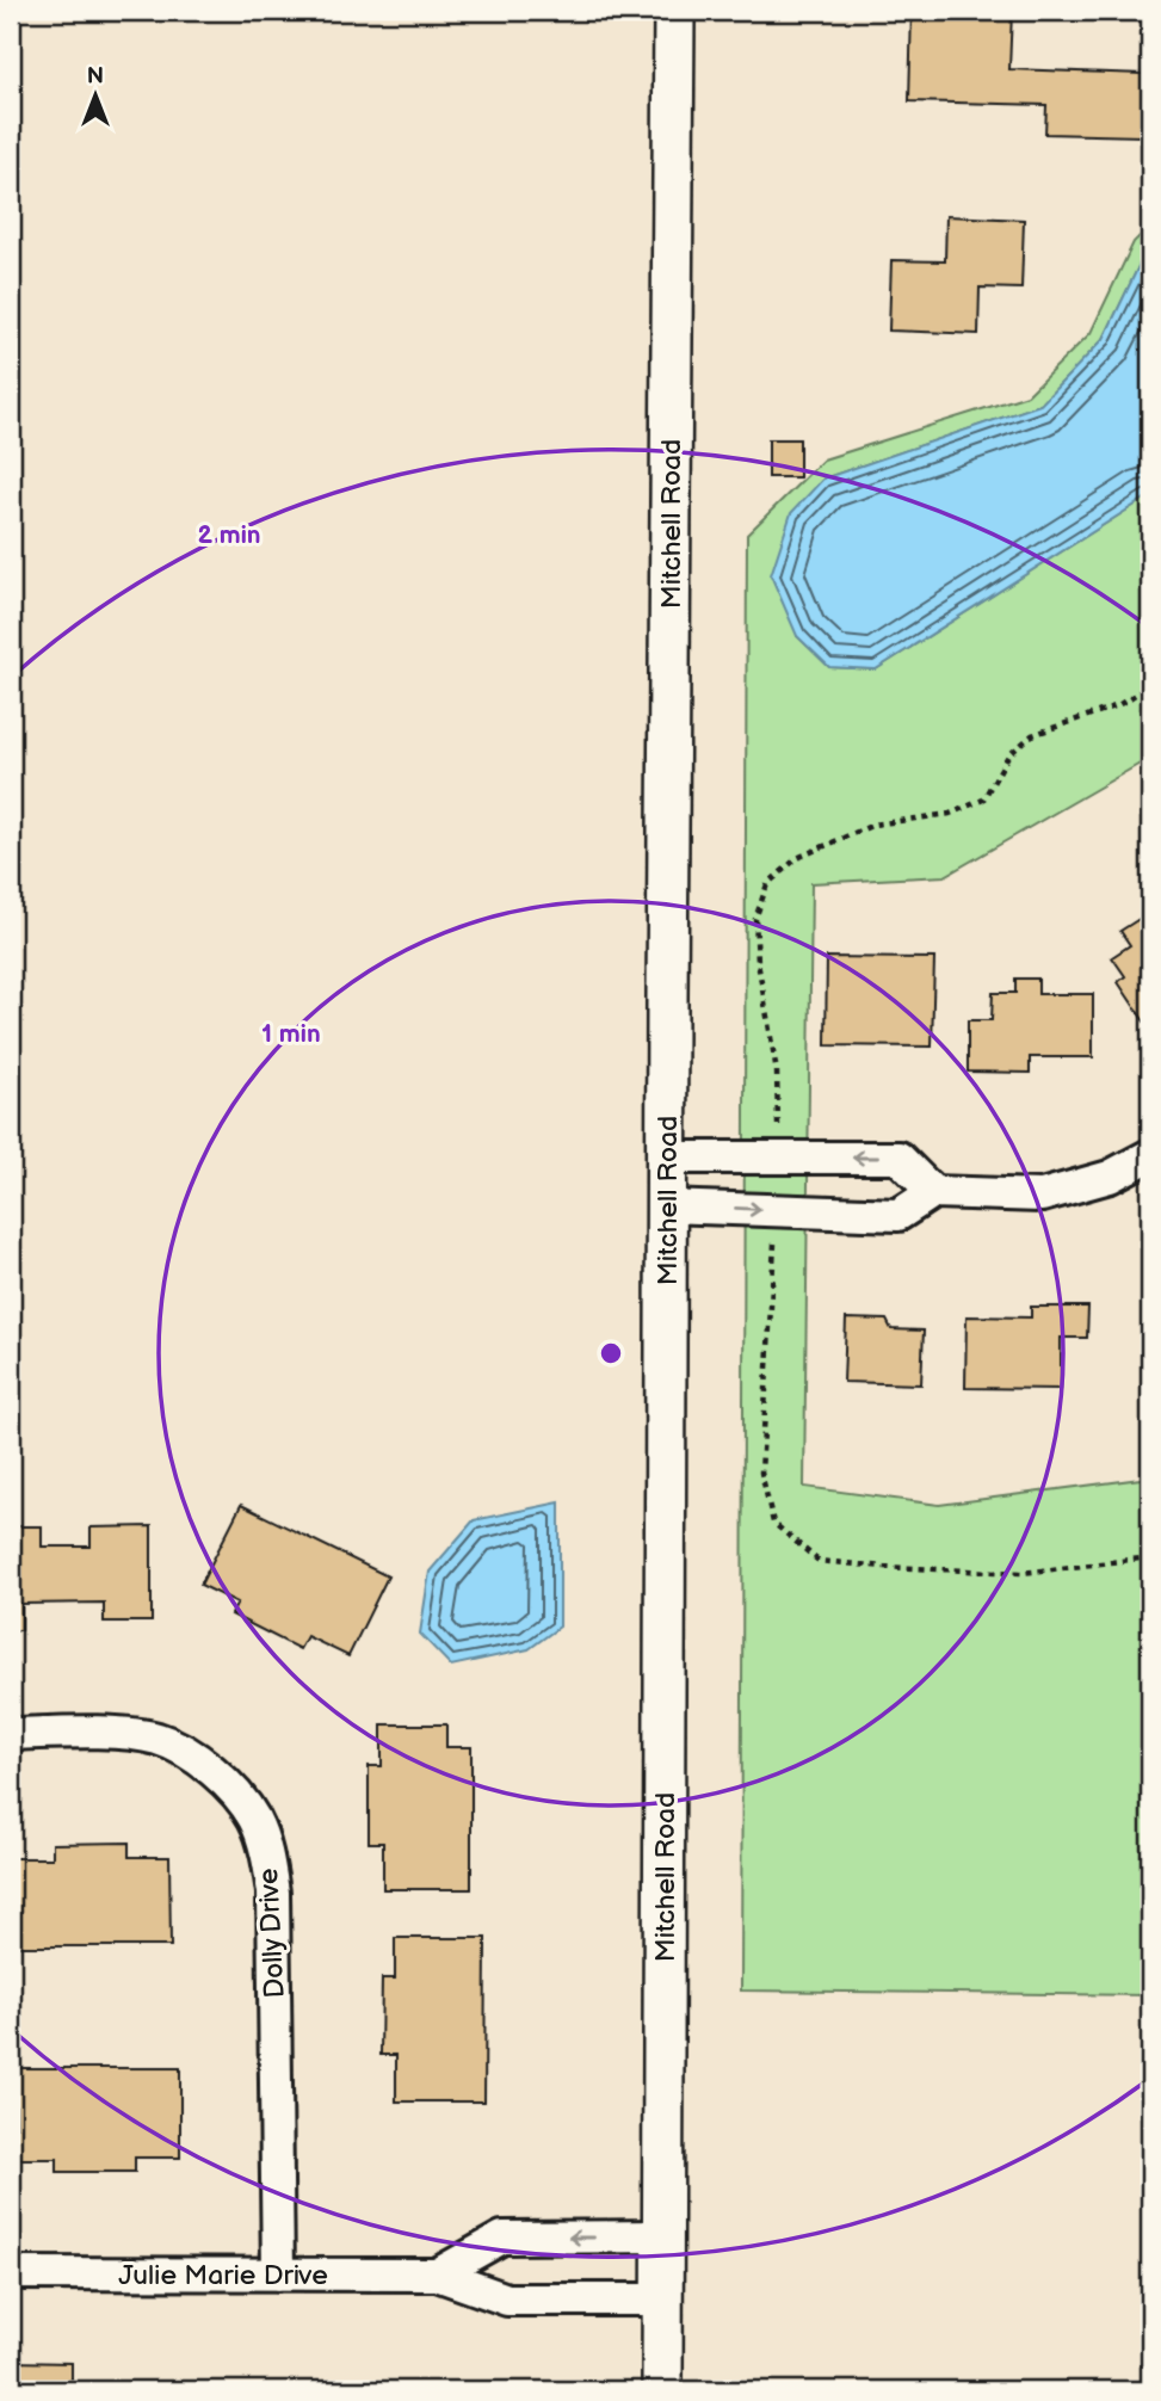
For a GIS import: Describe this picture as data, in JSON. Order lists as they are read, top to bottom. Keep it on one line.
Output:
{"streets":{"street":["Mitchell Road","Dolly Drive","Julie Marie Drive"]},"crossings":[["Mitchell Road","Julie Marie Drive"],["Dolly Drive","Julie Marie Drive"]],"north":"top","rings":["2 min","1 min"]}
